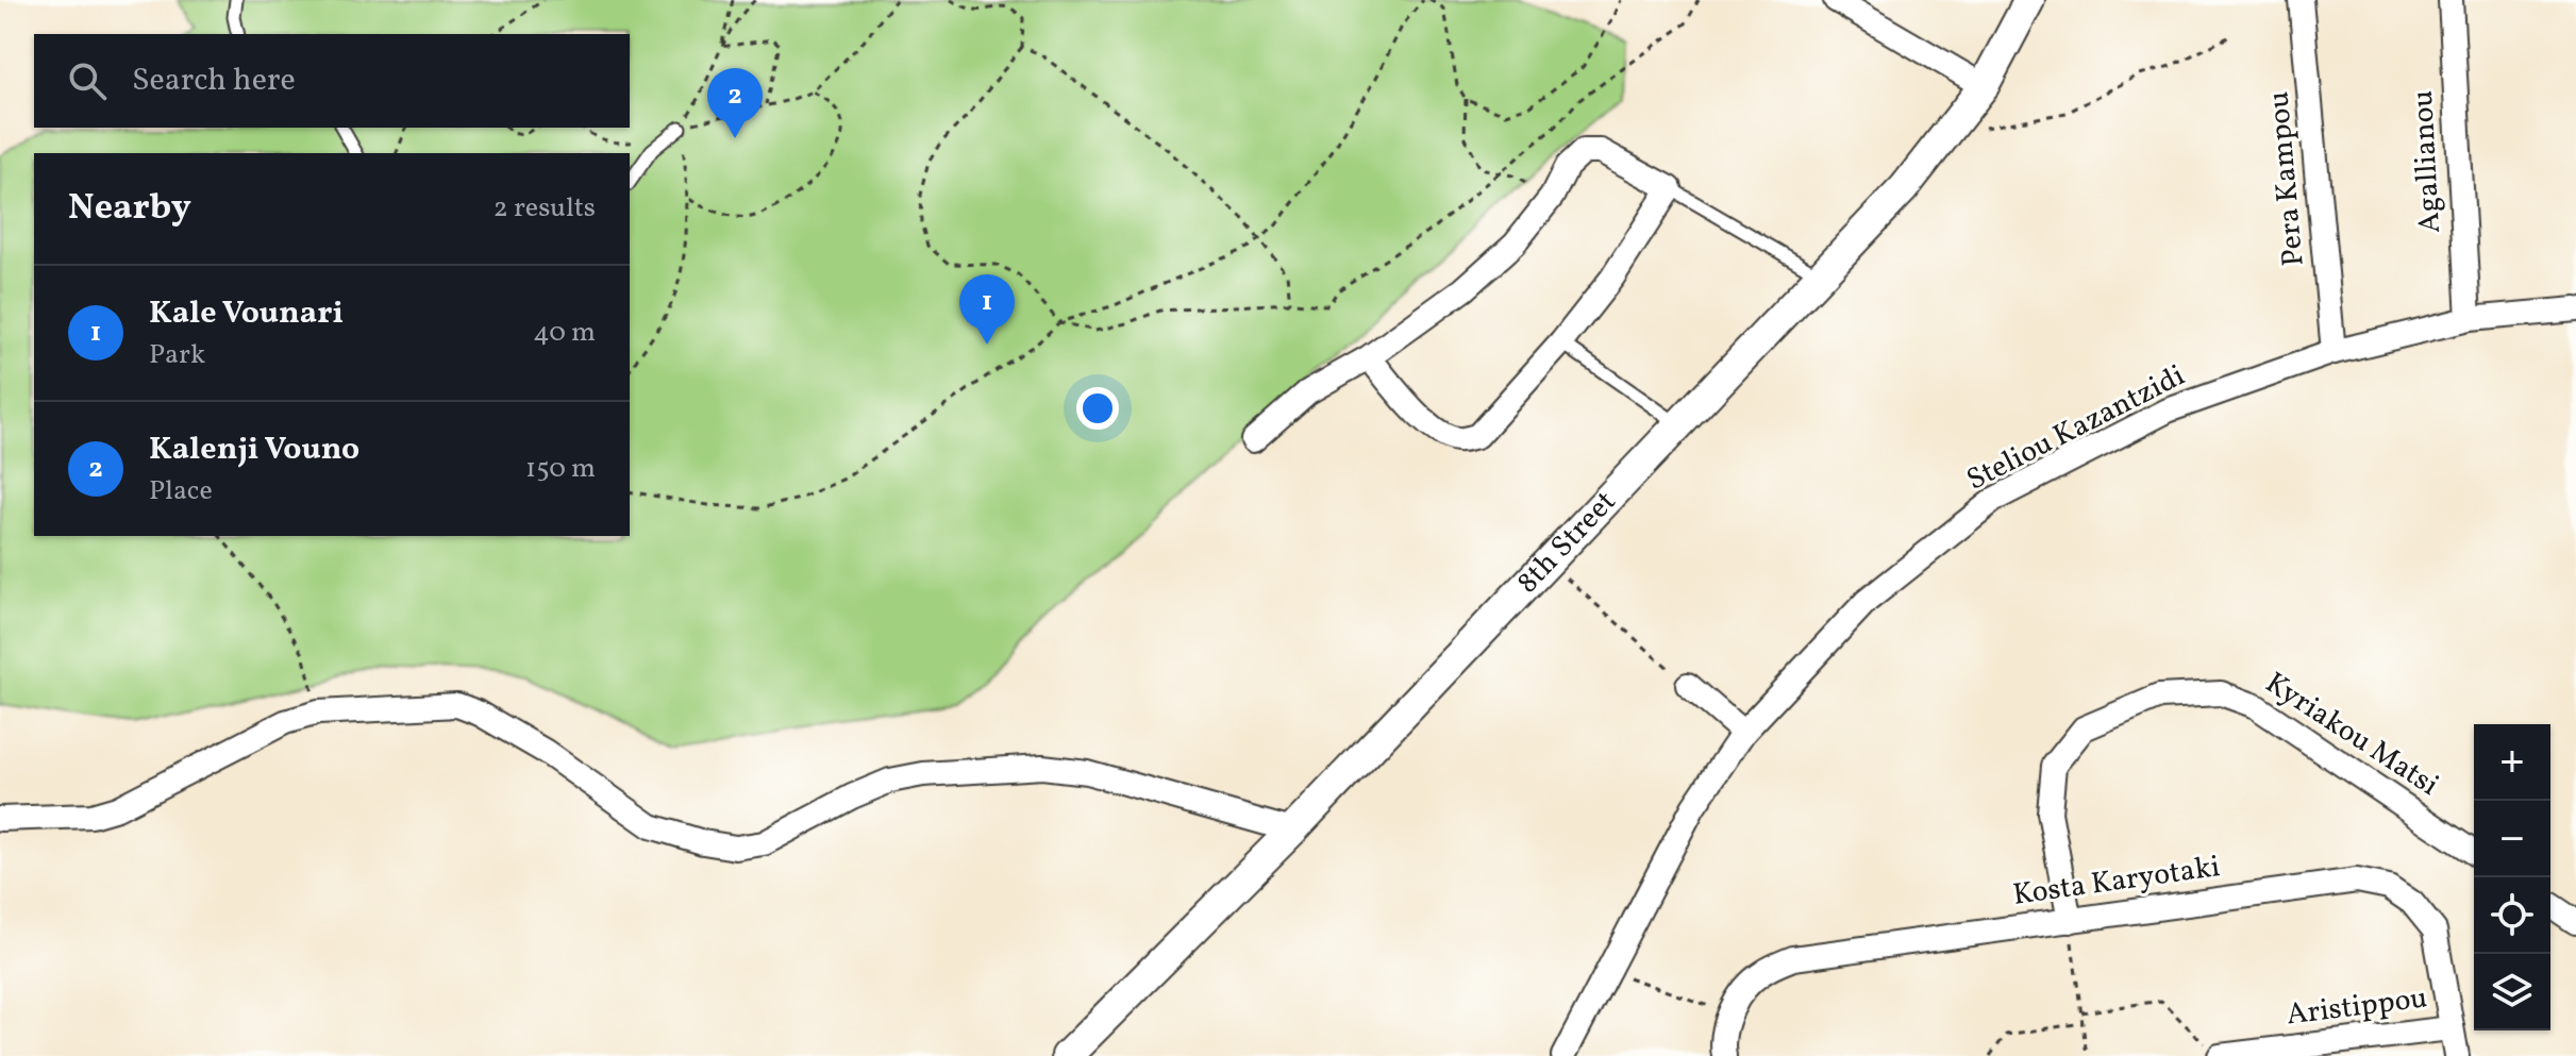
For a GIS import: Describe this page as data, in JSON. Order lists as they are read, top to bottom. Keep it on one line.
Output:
{"streets":{"street":["Agallianou","Pera Kampou","Steliou Kazantzidi","8th Street","Kyriakou Matsi","Kosta Karyotaki","Aristippou"]},"crossings":[["Agallianou","Steliou Kazantzidi"],["Pera Kampou","Steliou Kazantzidi"],["Kyriakou Matsi","Kosta Karyotaki"],["Kosta Karyotaki","Aristippou"]],"page":{"search":"Search here","pins":["2","1"],"heading":["Nearby","2 results"],"list":[{"mark":"1","name":"Kale Vounari","note":"Park","value":"40 m"},{"mark":"2","name":"Kalenji Vouno","note":"Place","value":"150 m"}],"map_buttons":["+","−"]}}
